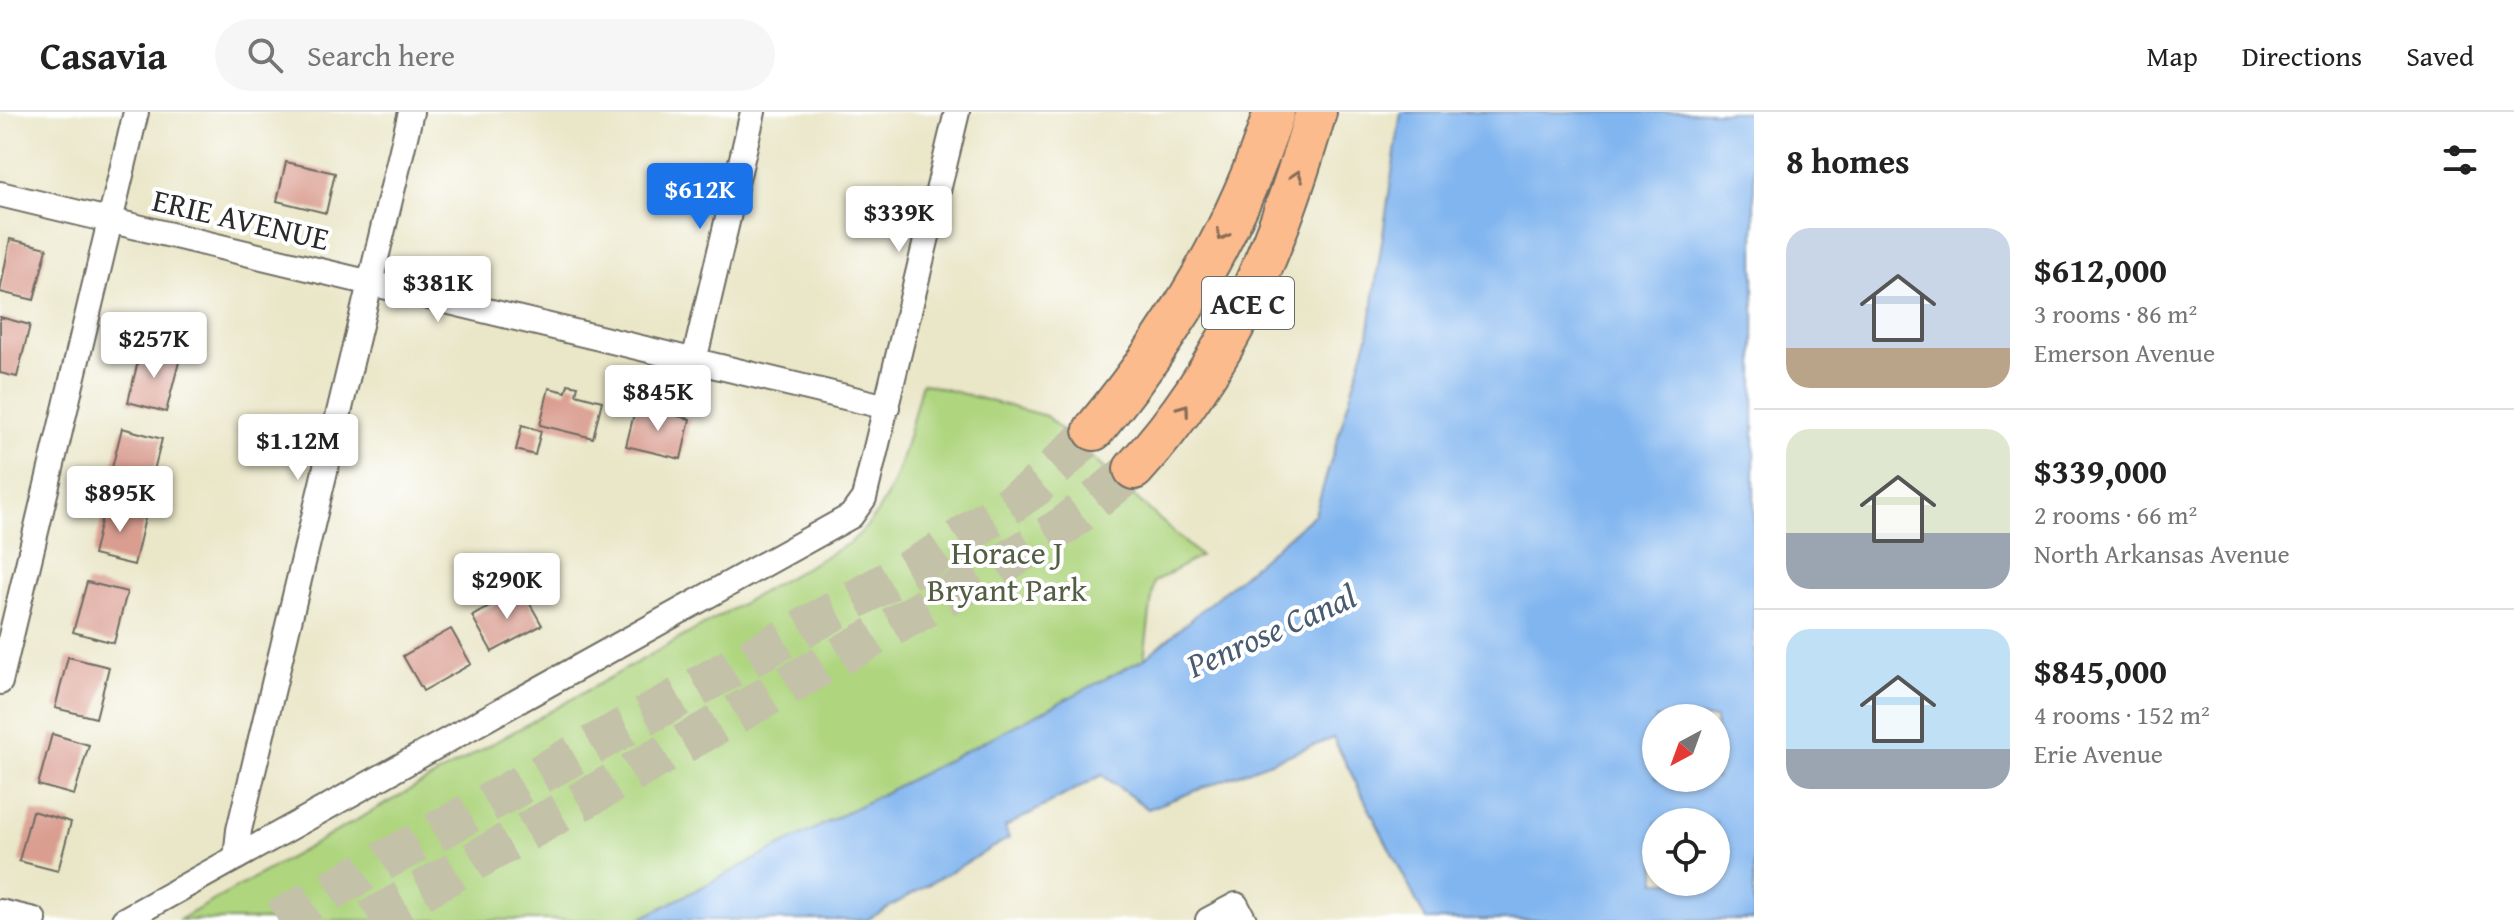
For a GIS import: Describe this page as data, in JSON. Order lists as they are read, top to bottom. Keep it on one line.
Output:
{"streets":{"highway":["ACE C"],"street":["ERIE AVENUE"]},"water":["Penrose Canal"],"parks":["Horace J Bryant Park"],"north":"bottom left","page":{"header":"Casavia","search":"Search here","nav":["Map","Directions","Saved"],"heading":"8 homes","price":["$612K","$339K","$381K","$257K","$845K","$1.12M","$895K","$290K"],"list":[{"name":"$612,000","note":"3 rooms · 86 m² · Emerson Avenue"},{"name":"$339,000","note":"2 rooms · 66 m² · North Arkansas Avenue"},{"name":"$845,000","note":"4 rooms · 152 m² · Erie Avenue"}]}}
